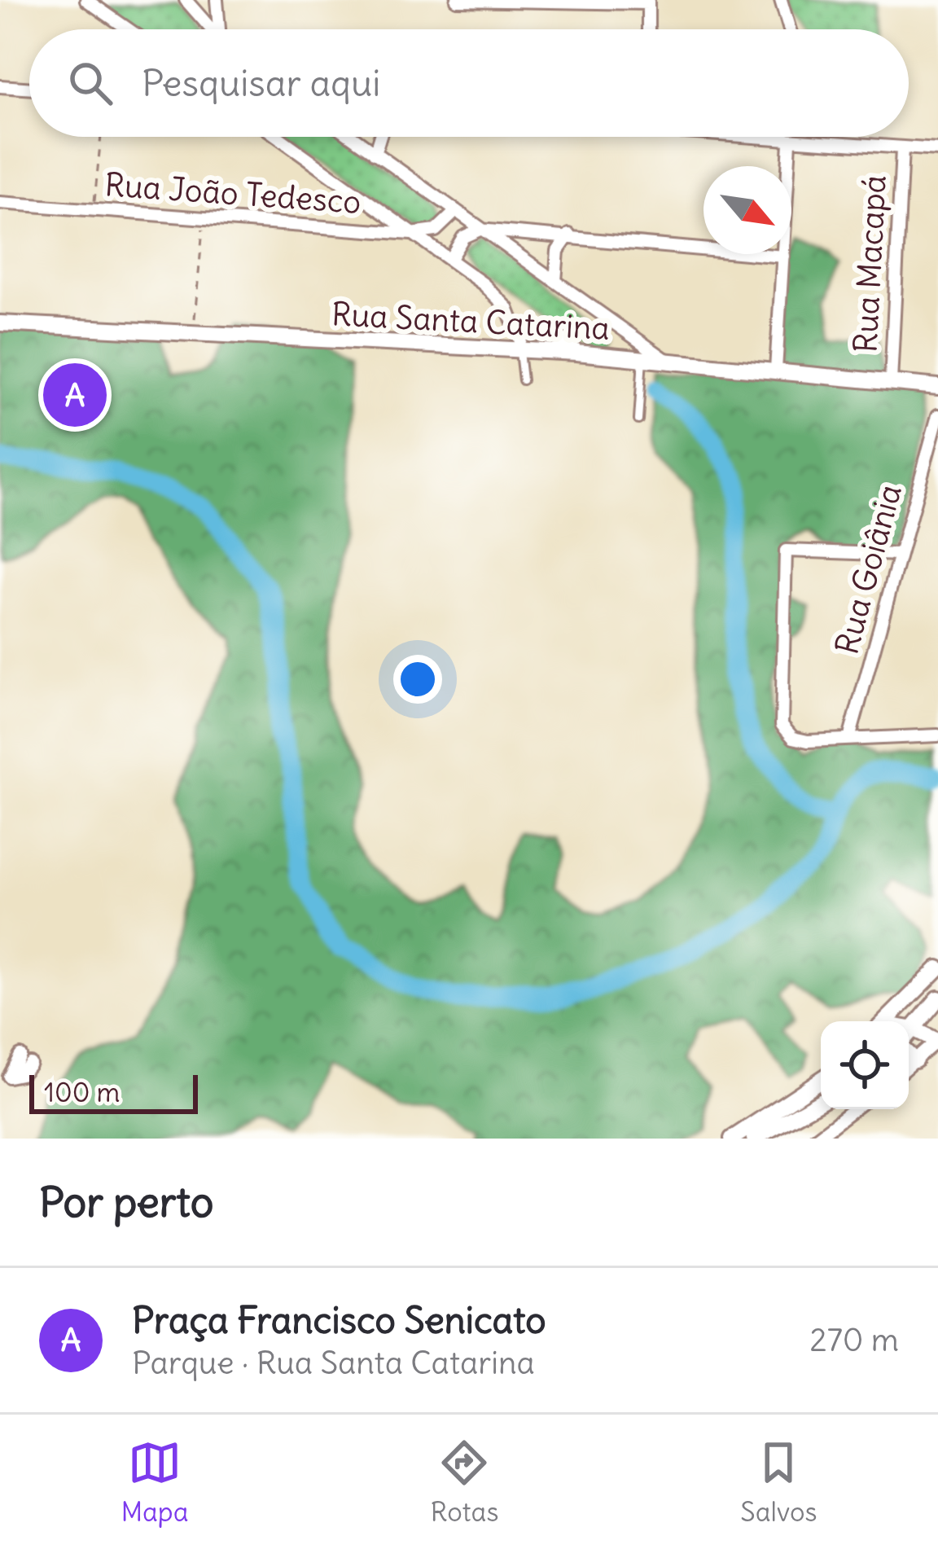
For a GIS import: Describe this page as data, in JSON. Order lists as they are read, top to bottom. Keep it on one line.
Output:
{"streets":{"street":["Rua João Tedesco","Rua Macapá","Rua Santa Catarina","Rua Goiânia"]},"crossings":[["Rua Macapá","Rua Santa Catarina"]],"scale_bar":"100 m","north":"bottom right","page":{"search":"Pesquisar aqui","pins":"A","scale":"100 m","heading":"Por perto","list":[{"mark":"A","name":"Praça Francisco Senicato","note":"Parque · Rua Santa Catarina","value":"270 m"}],"nav":["Mapa","Rotas","Salvos"]}}
